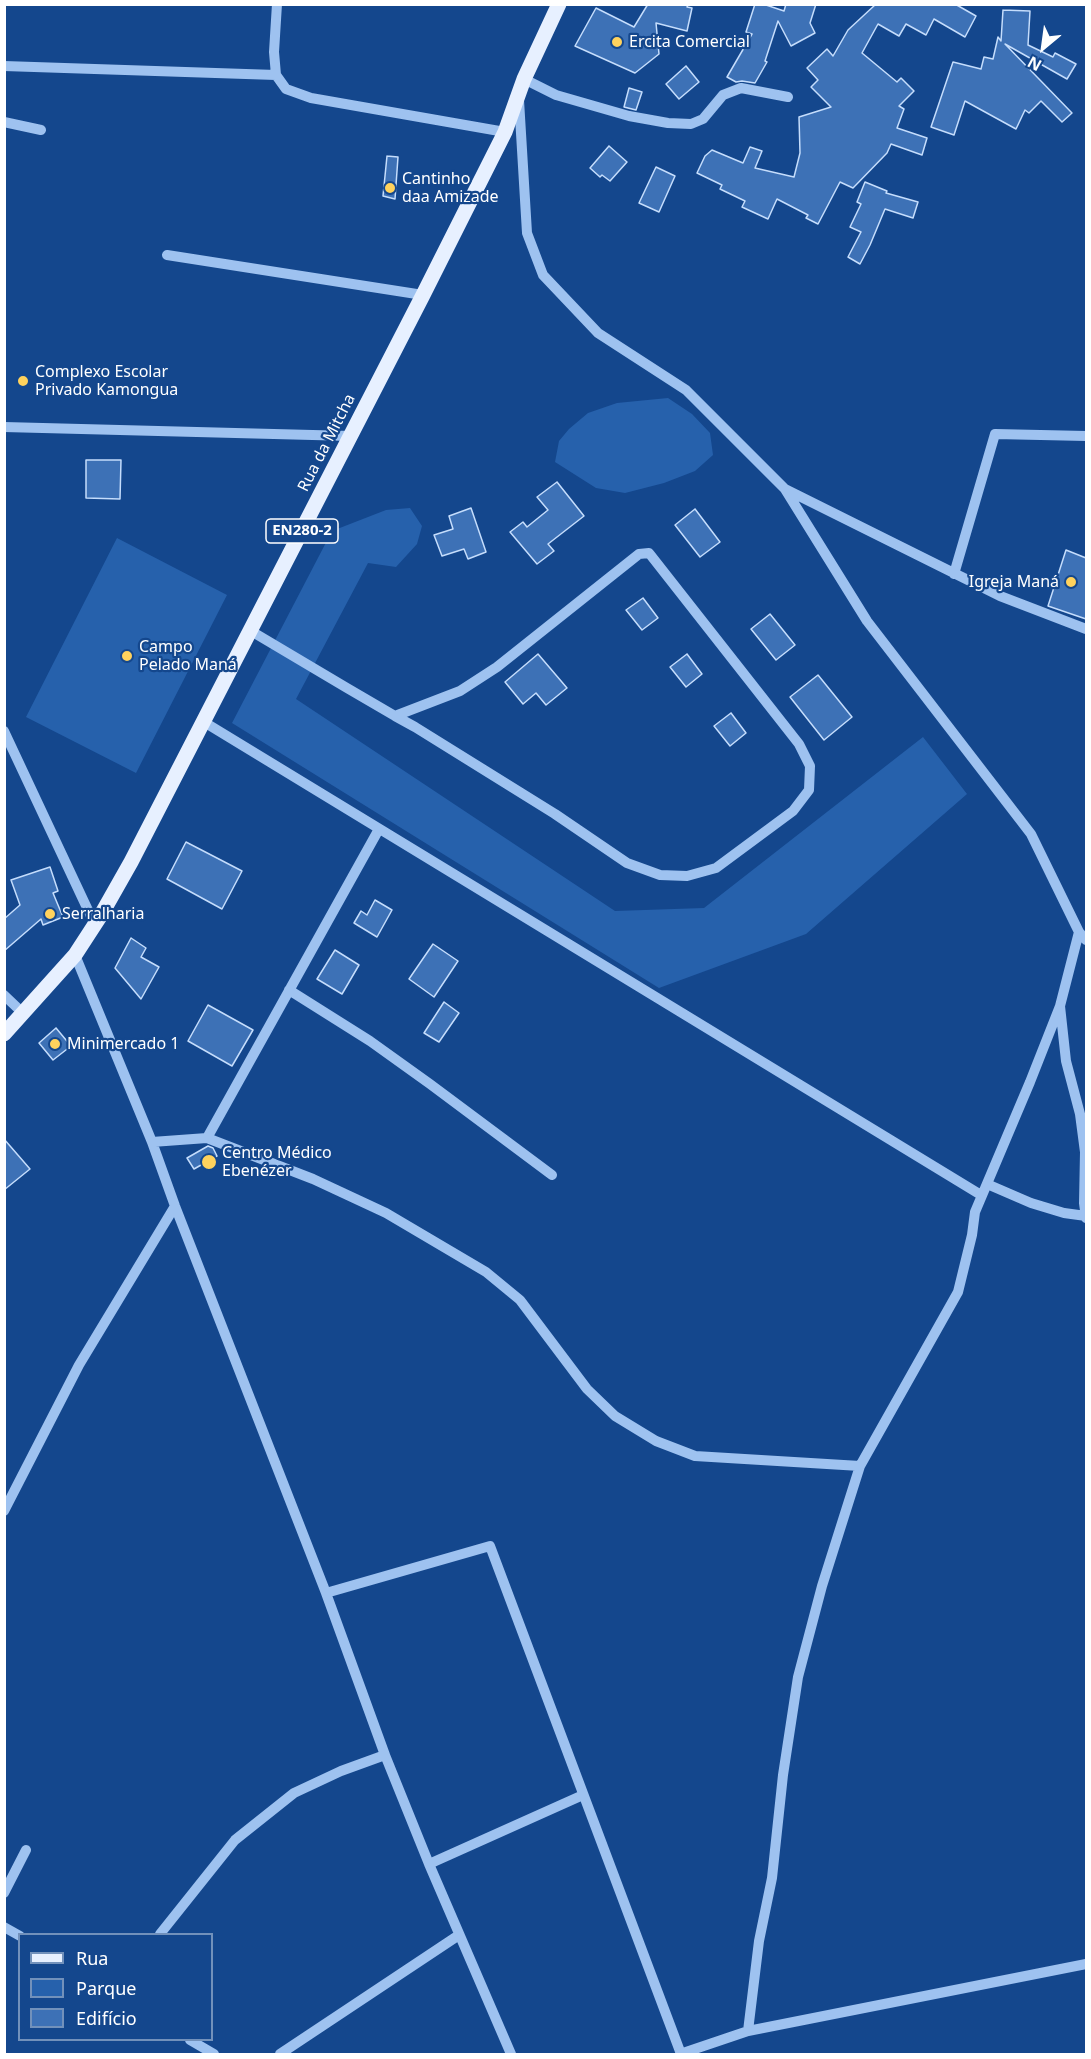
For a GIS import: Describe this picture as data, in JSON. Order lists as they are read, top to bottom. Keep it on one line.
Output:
{"streets":{"main road":["Rua da Mitcha","EN280-2"]},"places":["Ercita Comercial","Cantinho daa Amizade","Complexo Escolar Privado Kamongua","Igreja Maná","Campo Pelado Maná","Serralharia","Minimercado 1","Centro Médico Ebenézer"],"legend":["Rua","Parque","Edifício"],"north":"bottom left"}
